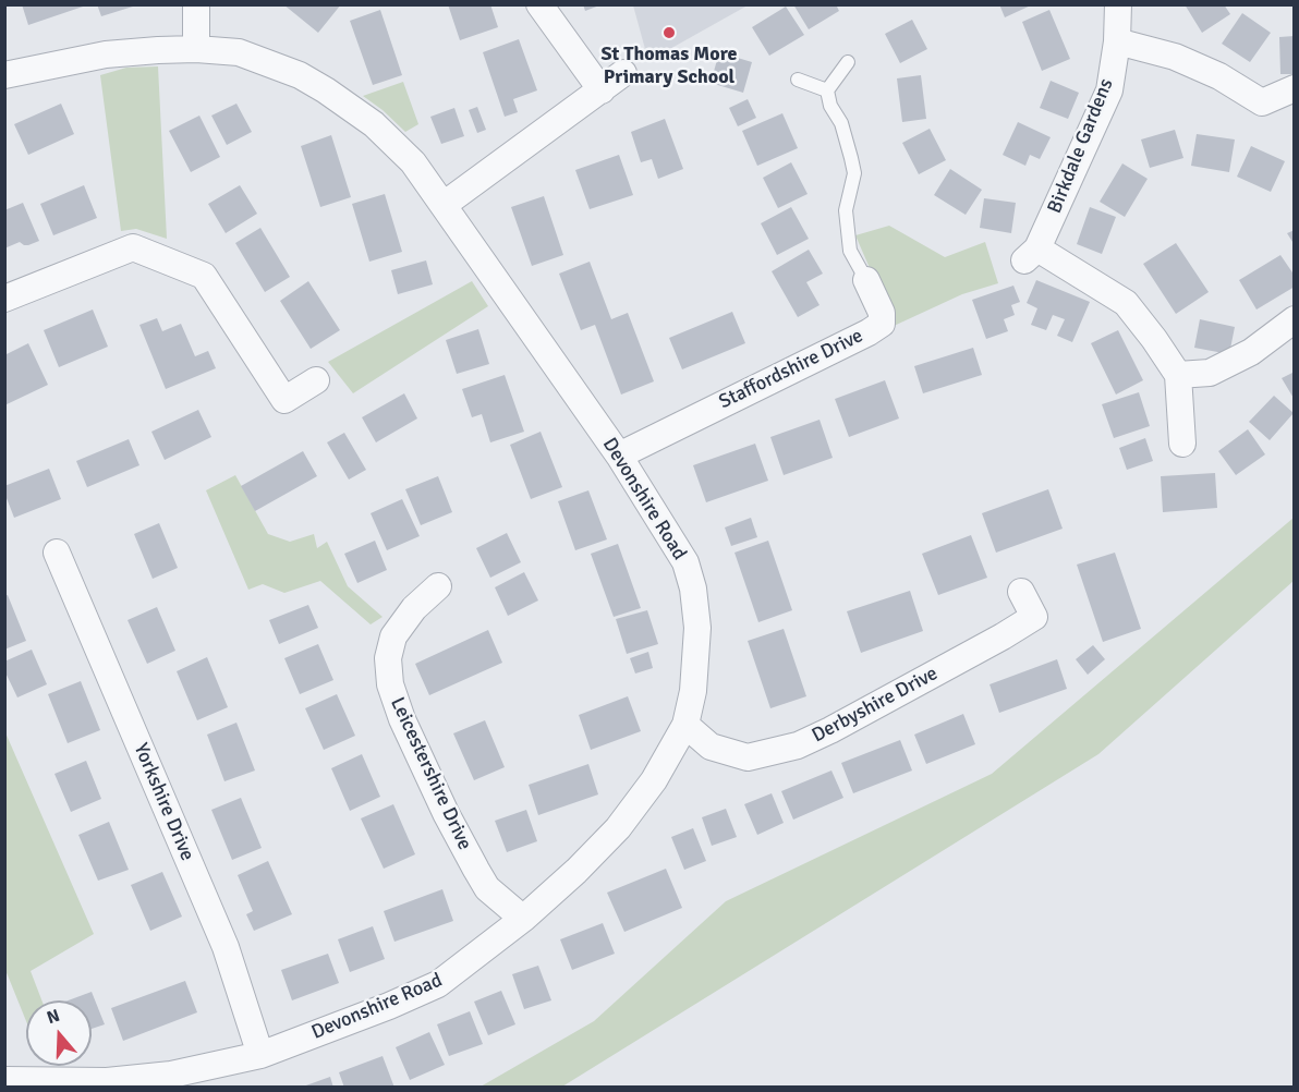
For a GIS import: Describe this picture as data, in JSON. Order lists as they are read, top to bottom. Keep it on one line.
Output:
{"streets":{"street":["Birkdale Gardens","Staffordshire Drive","Devonshire Road","Derbyshire Drive","Leicestershire Drive","Yorkshire Drive"]},"crossings":[["Staffordshire Drive","Devonshire Road"],["Devonshire Road","Derbyshire Drive"],["Devonshire Road","Leicestershire Drive"],["Devonshire Road","Yorkshire Drive"]],"places":["St Thomas More Primary School"],"north":"top"}
